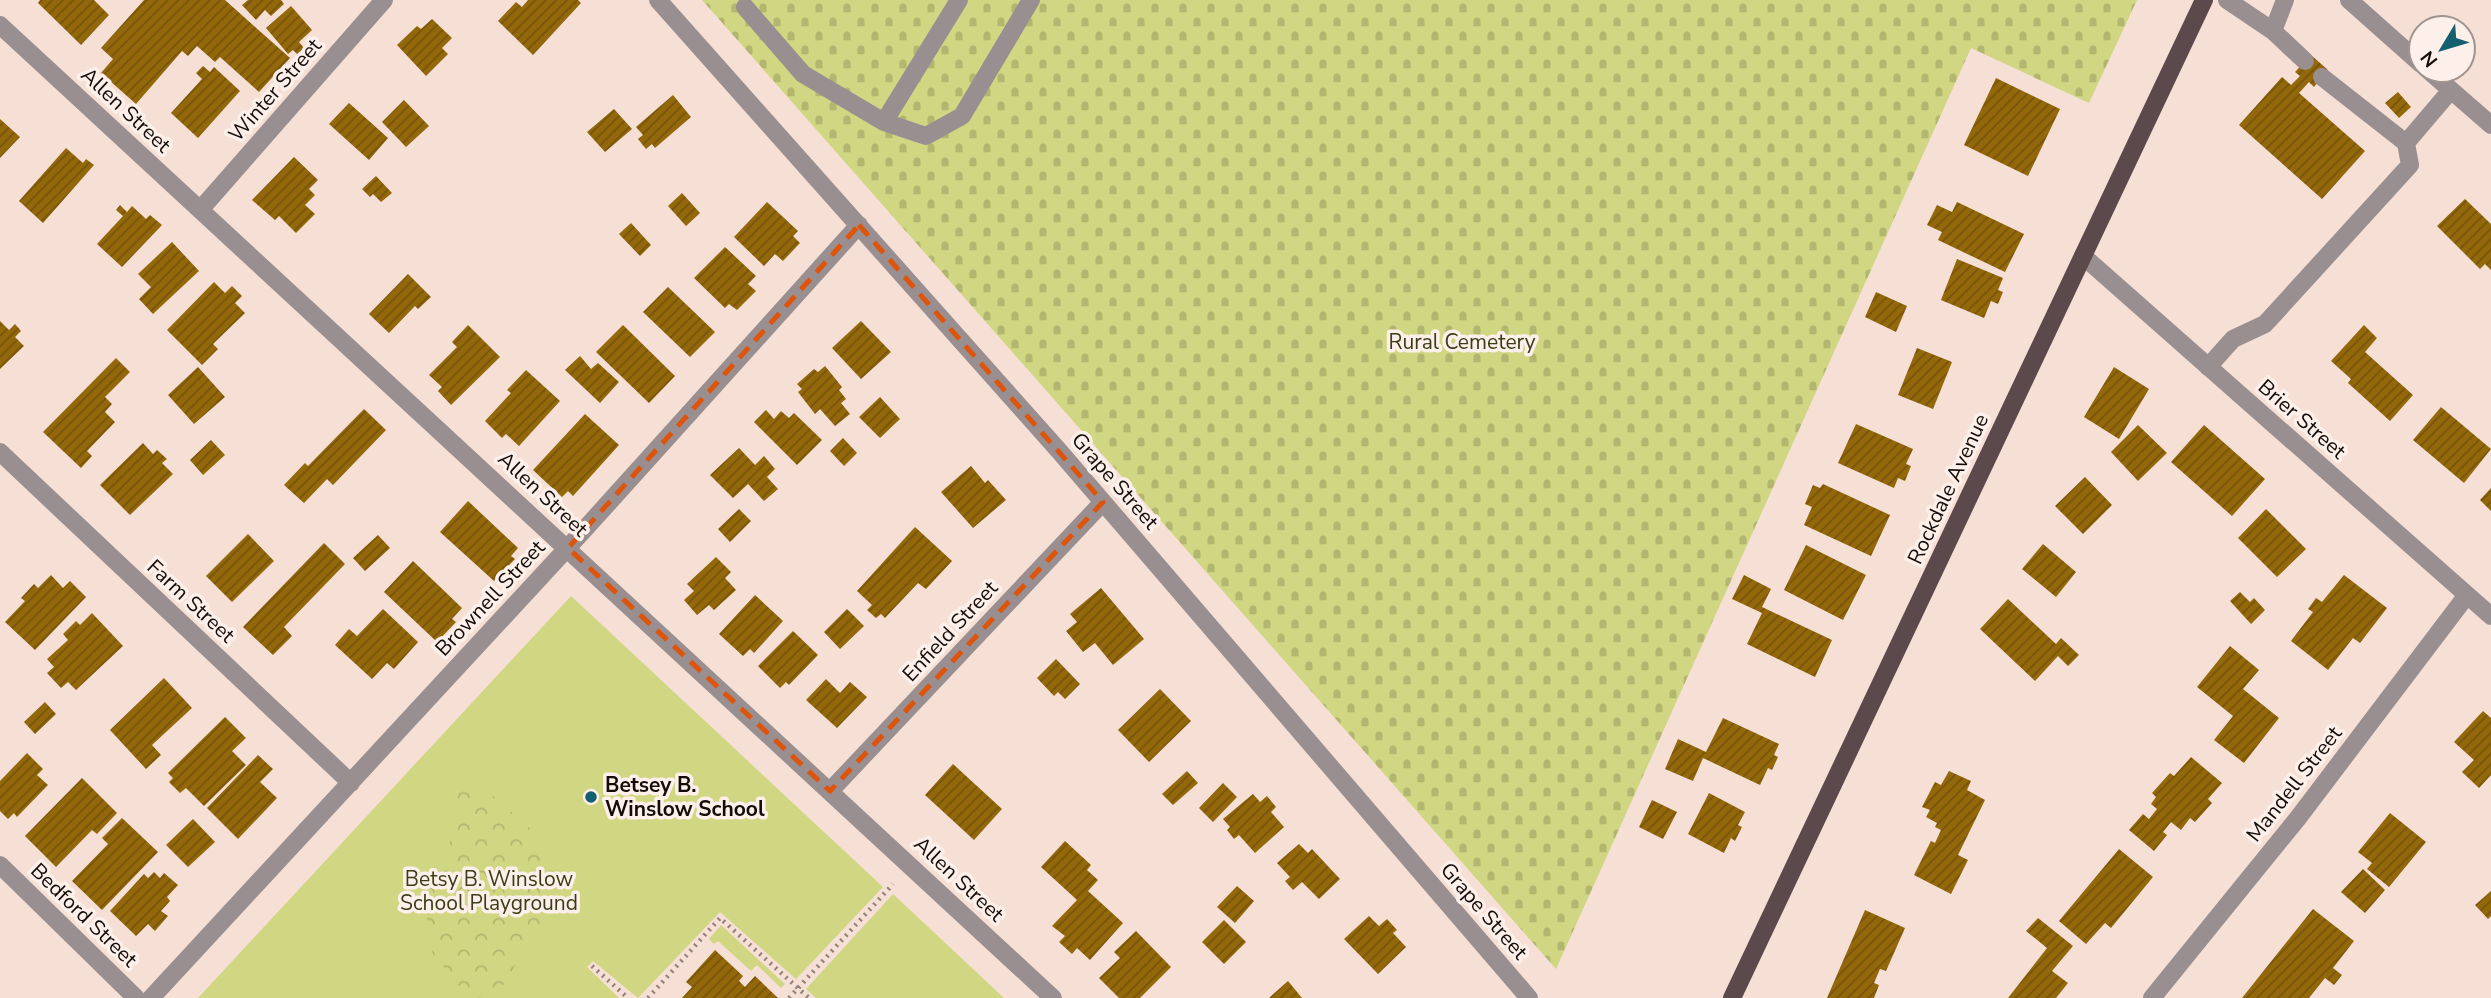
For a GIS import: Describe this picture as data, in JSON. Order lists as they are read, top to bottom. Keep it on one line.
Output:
{"streets":{"main road":["Rockdale Avenue"],"street":["Winter Street","Allen Street","Brier Street","Grape Street","Brownell Street","Farm Street","Enfield Street","Mandell Street","Bedford Street"]},"crossings":[["Winter Street","Allen Street"],["Allen Street","Brownell Street"],["Allen Street","Enfield Street"],["Brier Street","Rockdale Avenue"],["Brier Street","Mandell Street"],["Grape Street","Brownell Street"],["Grape Street","Enfield Street"],["Brownell Street","Farm Street"]],"parks":["Rural Cemetery","Betsy B. Winslow School Playground"],"places":["Betsey B. Winslow School"],"north":"bottom left"}
